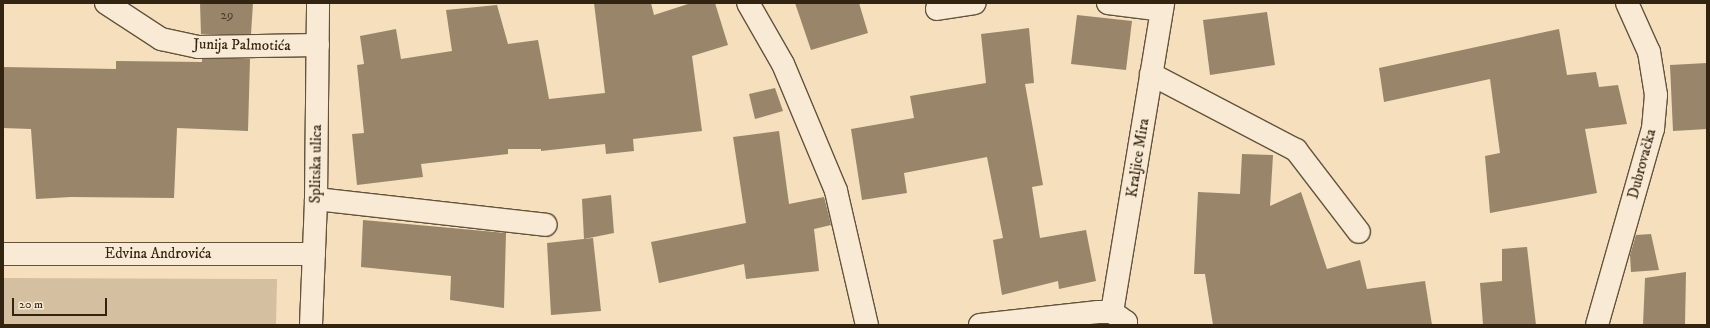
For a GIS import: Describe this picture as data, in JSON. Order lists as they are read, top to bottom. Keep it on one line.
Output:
{"streets":{"street":["Junija Palmotića","Kraljice Mira","Splitska ulica","Dubrovačka","Edvina Androvića"]},"crossings":[["Junija Palmotića","Splitska ulica"],["Splitska ulica","Edvina Androvića"]],"house_numbers":["29"],"scale_bar":"20 m"}
